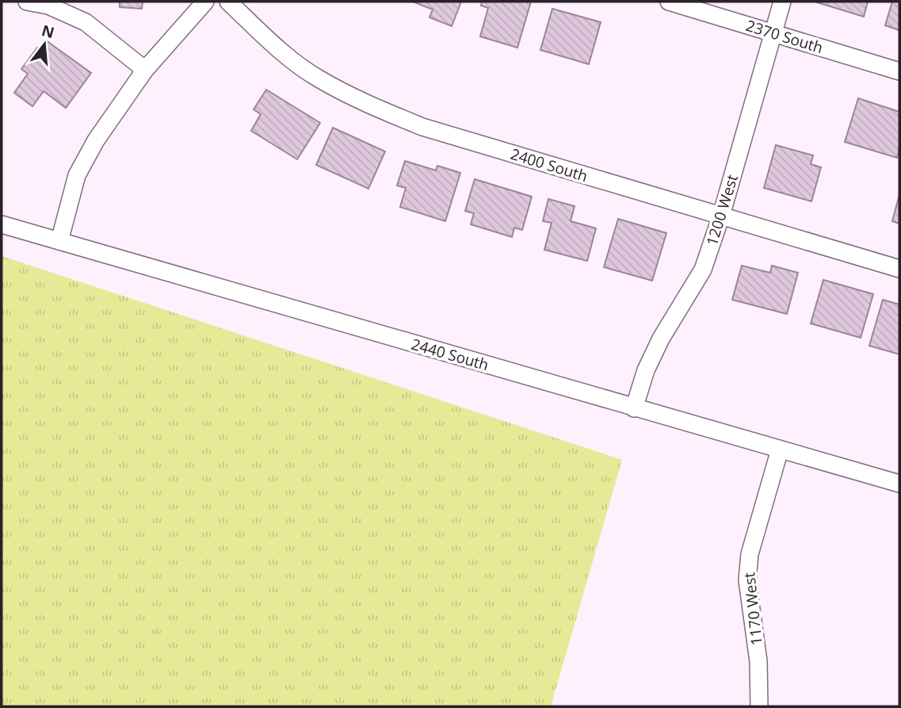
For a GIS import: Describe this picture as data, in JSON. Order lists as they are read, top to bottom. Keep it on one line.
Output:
{"streets":{"street":["2370 South","2400 South","1200 West","2440 South","1170 West"]},"crossings":[["2370 South","1200 West"],["2400 South","1200 West"],["1200 West","2440 South"],["2440 South","1170 West"]],"north":"top"}
